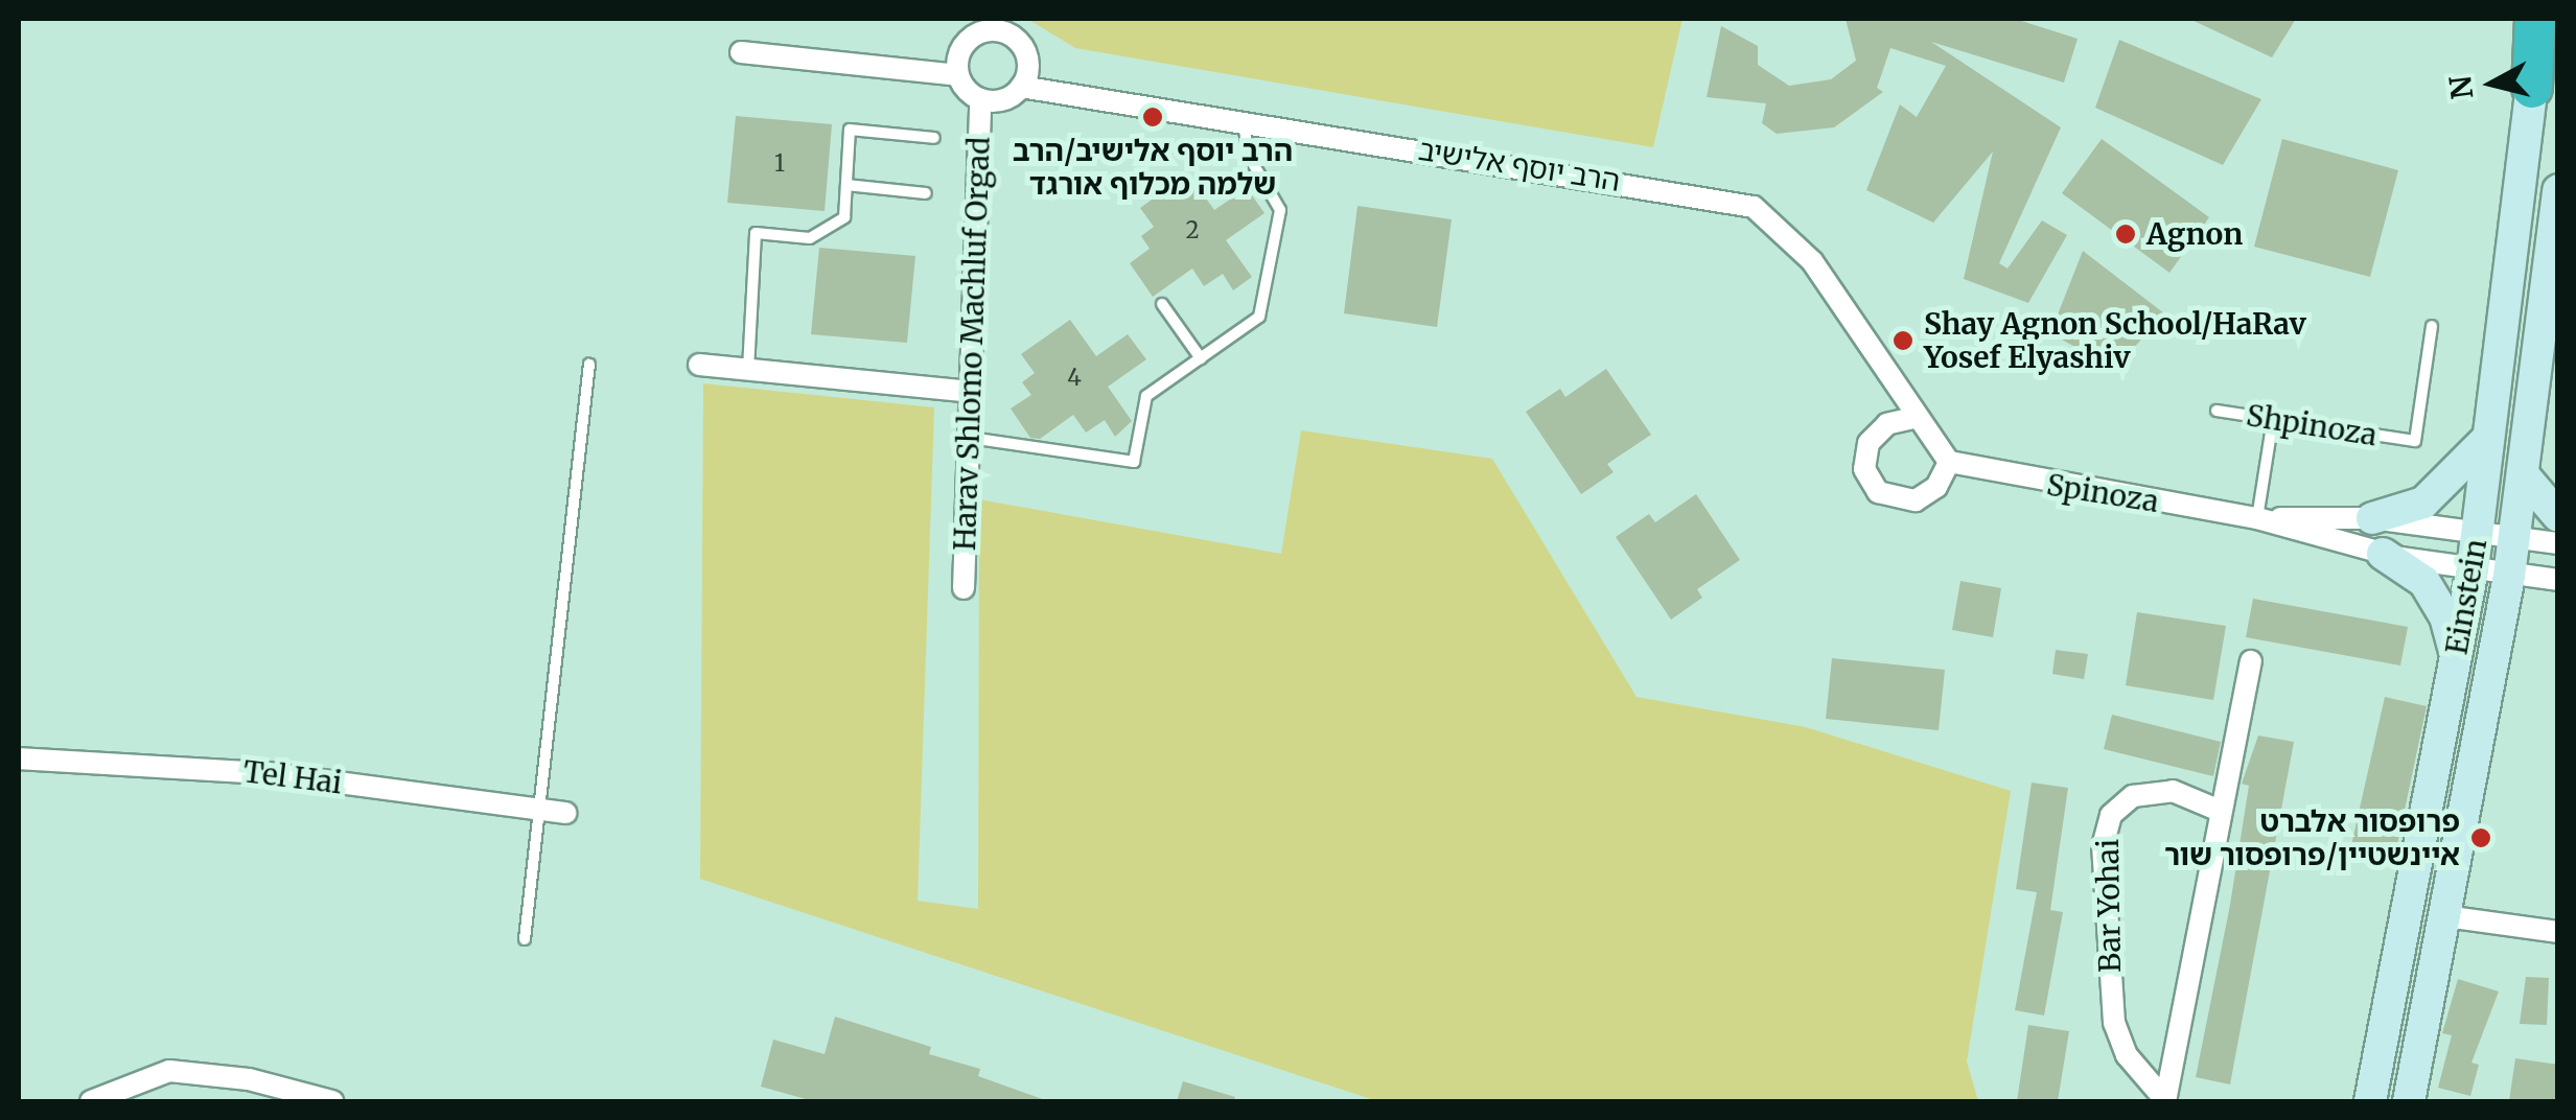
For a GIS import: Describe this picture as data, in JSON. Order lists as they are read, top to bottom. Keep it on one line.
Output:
{"streets":{"main road":["Einstein"],"street":["הרב יוסף אלישיב","Harav Shlomo Machluf Orgad","Spinoza","Tel Hai","Bar Yohai"],"lane":["Shpinoza"]},"crossings":[["הרב יוסף אלישיב","Harav Shlomo Machluf Orgad"],["הרב יוסף אלישיב","Spinoza"],["Spinoza","Einstein"]],"places":["הרב יוסף אלישיב/הרב שלמה מכלוף אורגד","Agnon","Shay Agnon School/HaRav Yosef Elyashiv","פרופסור אלברט איינשטיין/פרופסור שור"],"house_numbers":["1","2","4"],"north":"left"}
